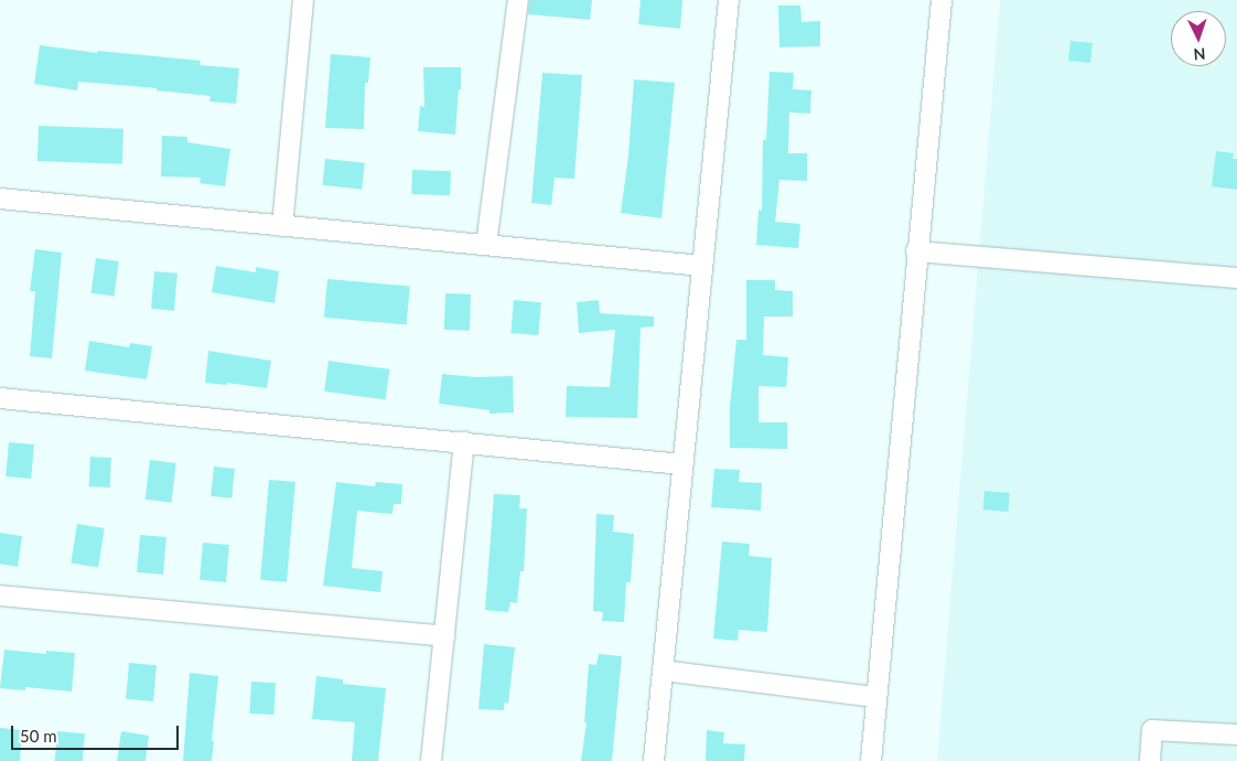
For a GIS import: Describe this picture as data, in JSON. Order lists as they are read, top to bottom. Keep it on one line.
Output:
{"scale_bar":"50 m","north":"bottom"}
